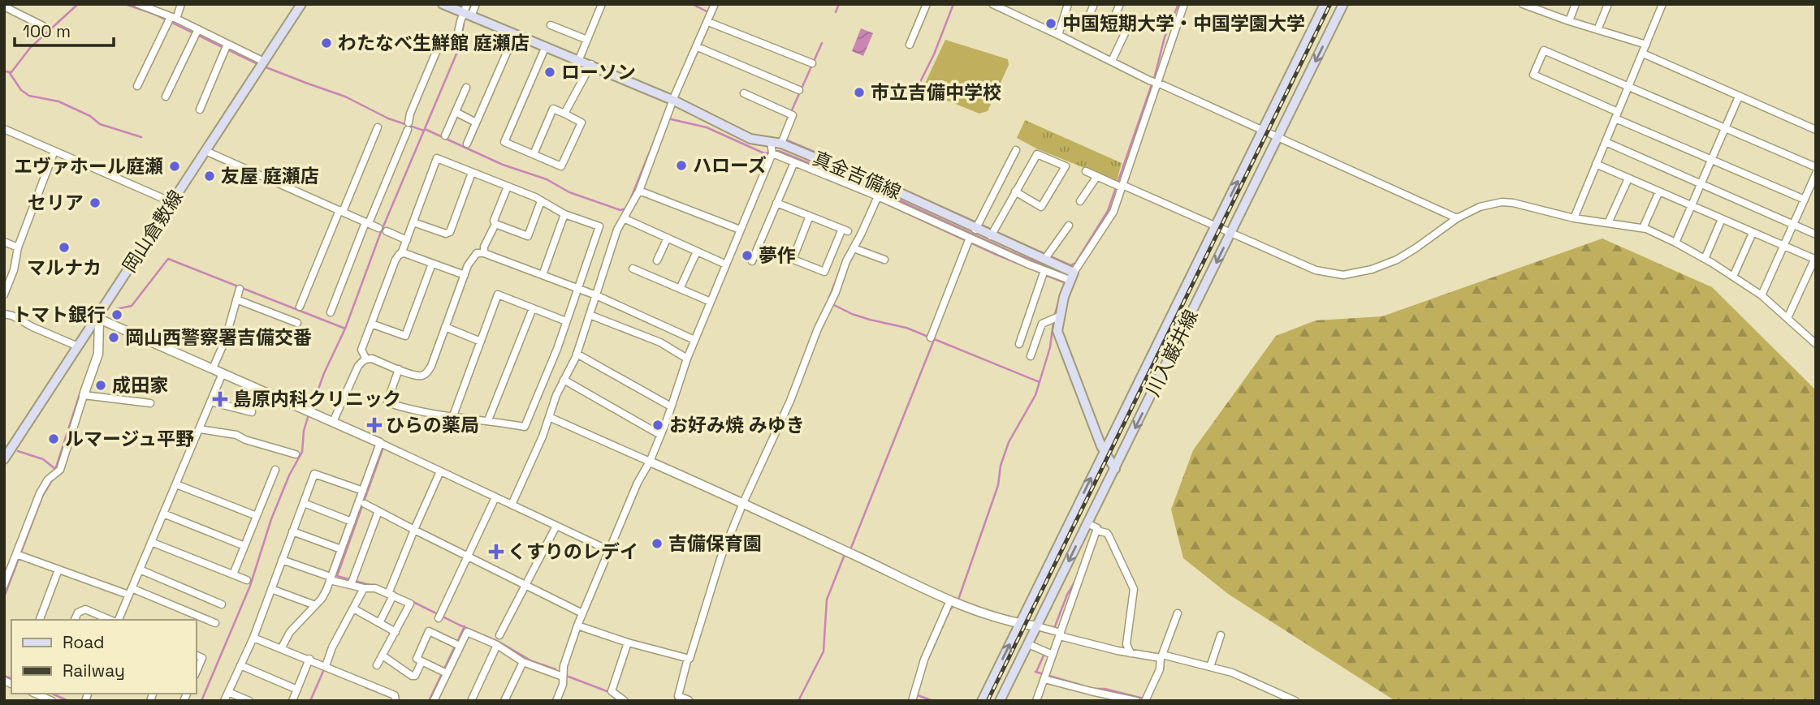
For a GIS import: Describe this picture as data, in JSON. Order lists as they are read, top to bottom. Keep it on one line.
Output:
{"streets":{"main road":["真金吉備線","岡山倉敷線","川入巌井線"]},"places":{"other":["中国短期大学・中国学園大学","わたなべ生鮮館 庭瀬店","ローソン","市立吉備中学校","ハローズ","エヴァホール庭瀬","友屋 庭瀬店","セリア","マルナカ","夢作","トマト銀行","岡山西警察署吉備交番","成田家","お好み焼 みゆき","ルマージュ平野","吉備保育園"],"health":["島原内科クリニック","ひらの薬局","くすりのレデイ"]},"legend":["Road","Railway"],"scale_bar":"100 m"}
